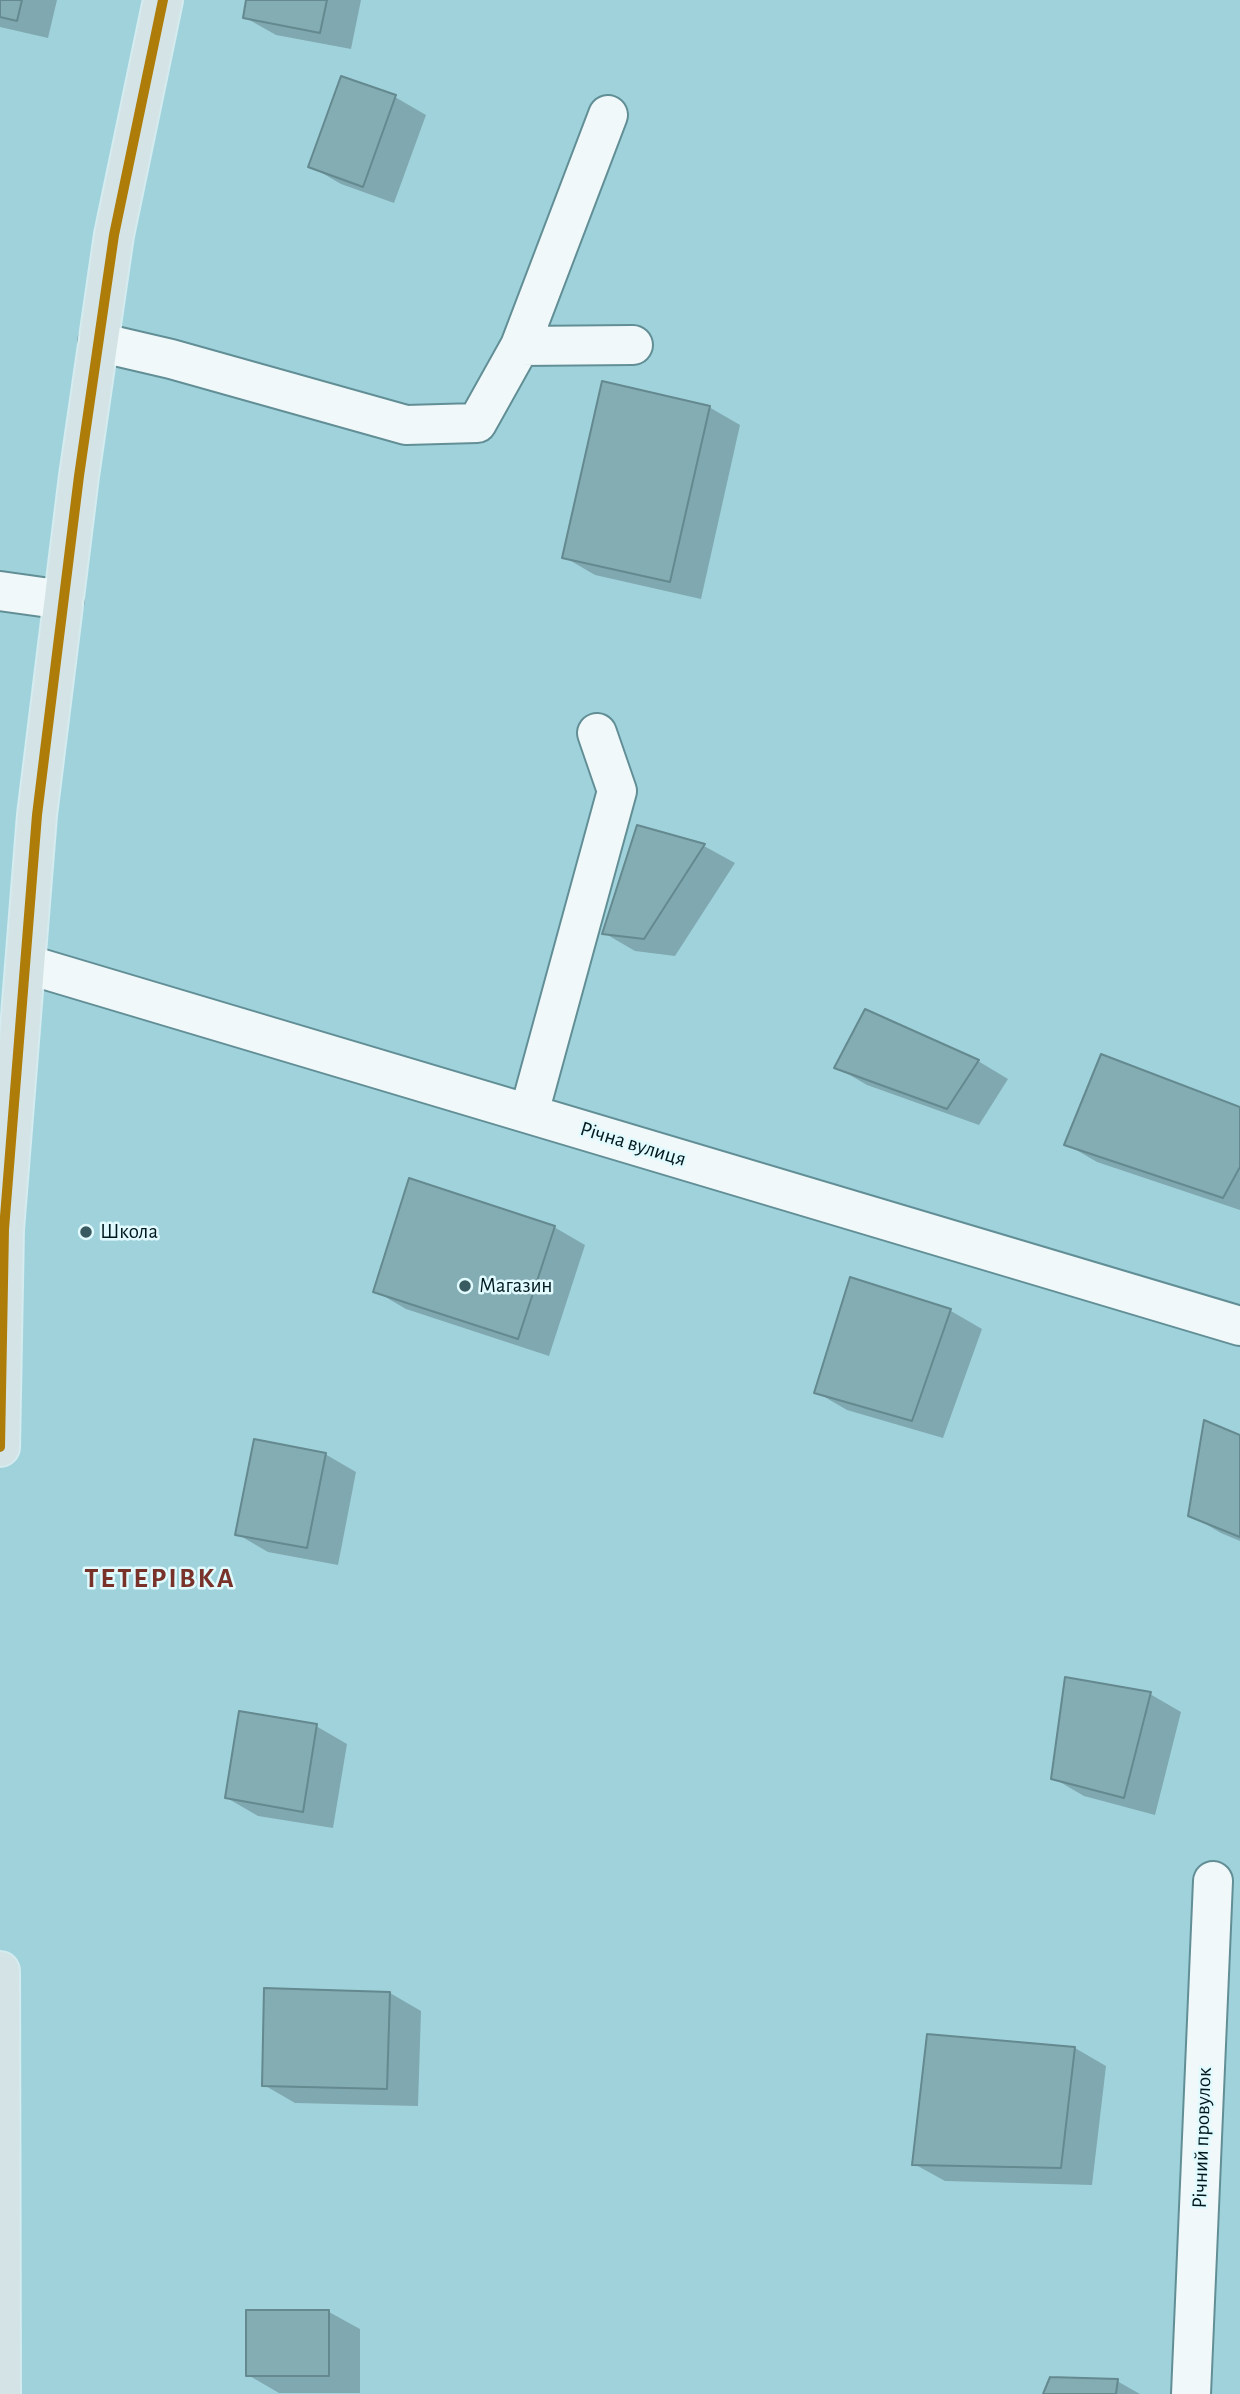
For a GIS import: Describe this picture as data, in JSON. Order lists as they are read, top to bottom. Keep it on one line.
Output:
{"streets":{"street":["Річна вулиця","Річний провулок"]},"districts":["ТЕТЕРІВКА"],"places":["Школа","Магазин"]}
